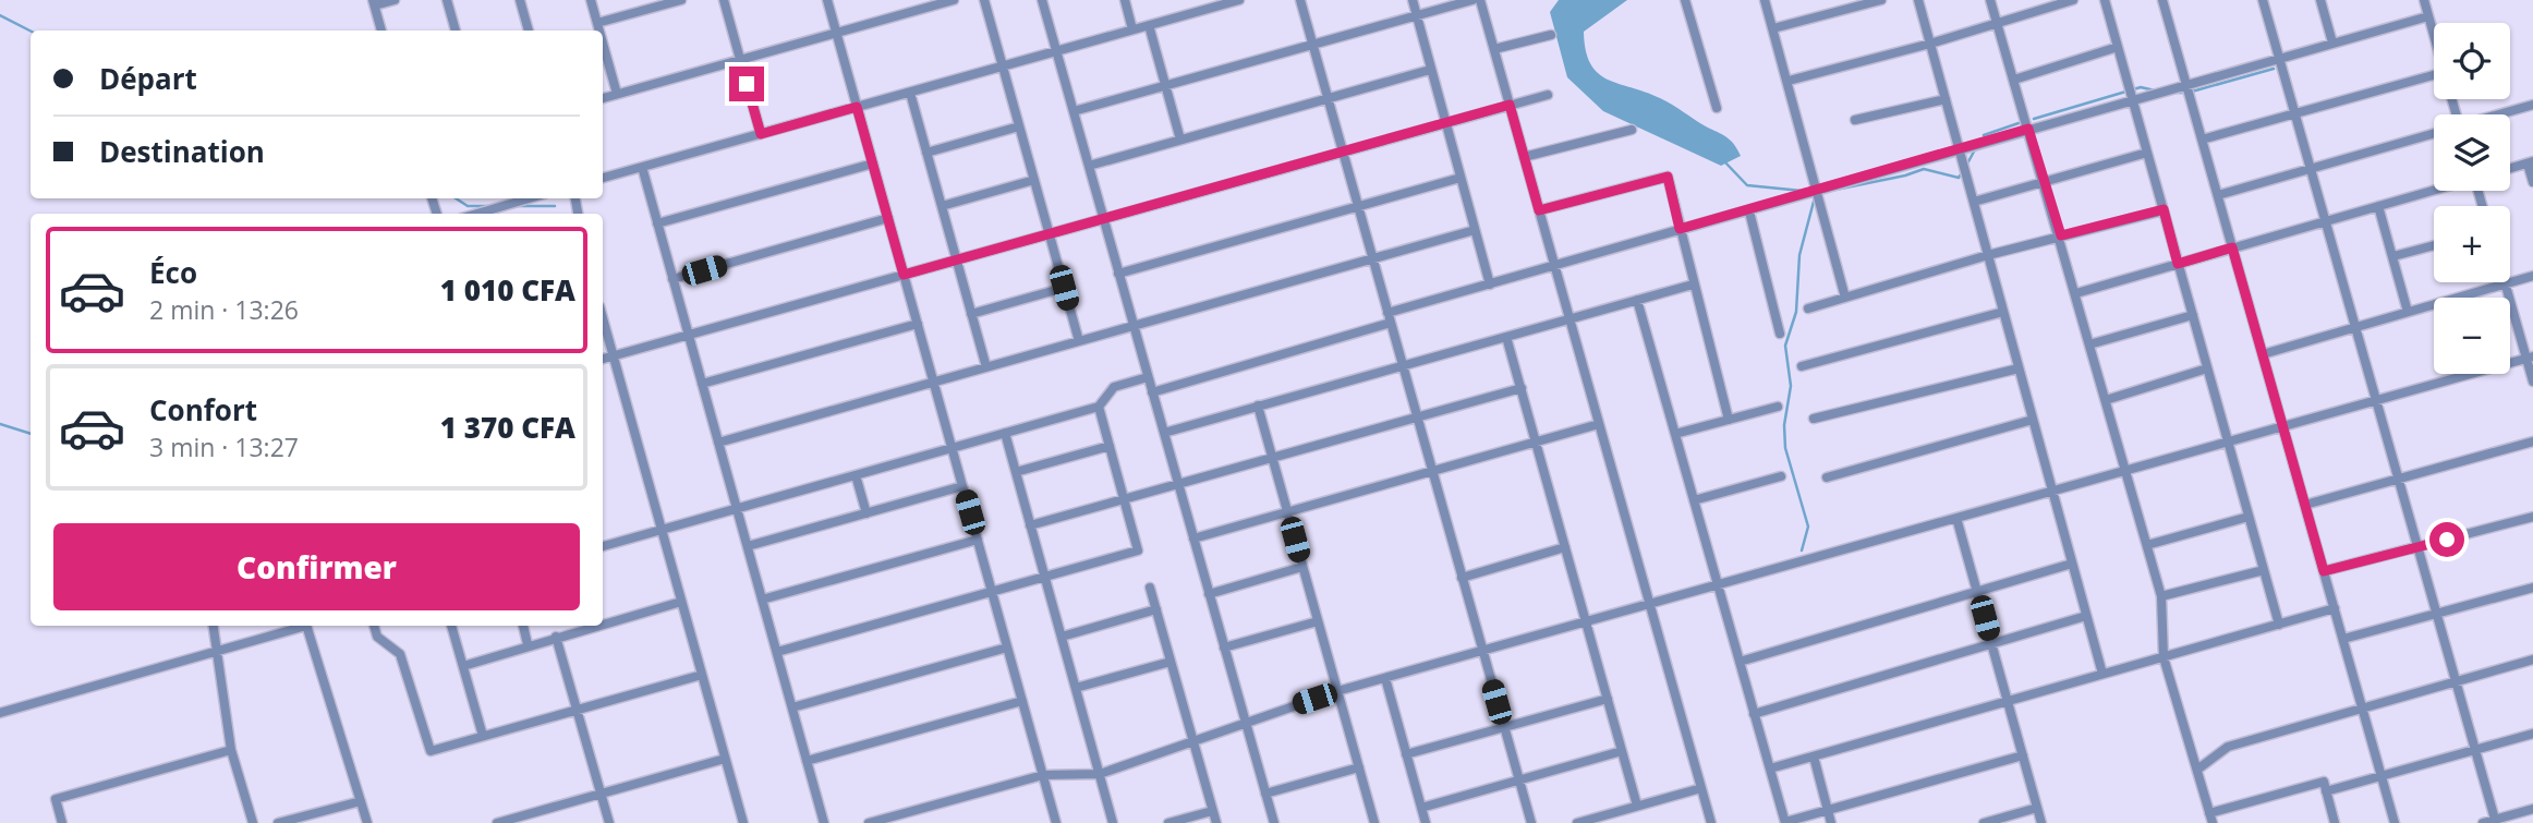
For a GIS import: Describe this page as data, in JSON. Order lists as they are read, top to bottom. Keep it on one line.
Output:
{"page":{"map_buttons":["+","−"],"banner":["Départ","Destination"],"list":[{"name":"Éco","note":"2 min · 13:26","value":"1 010 CFA"},{"name":"Confort","note":"3 min · 13:27","value":"1 370 CFA"}],"buttons":"Confirmer"}}
